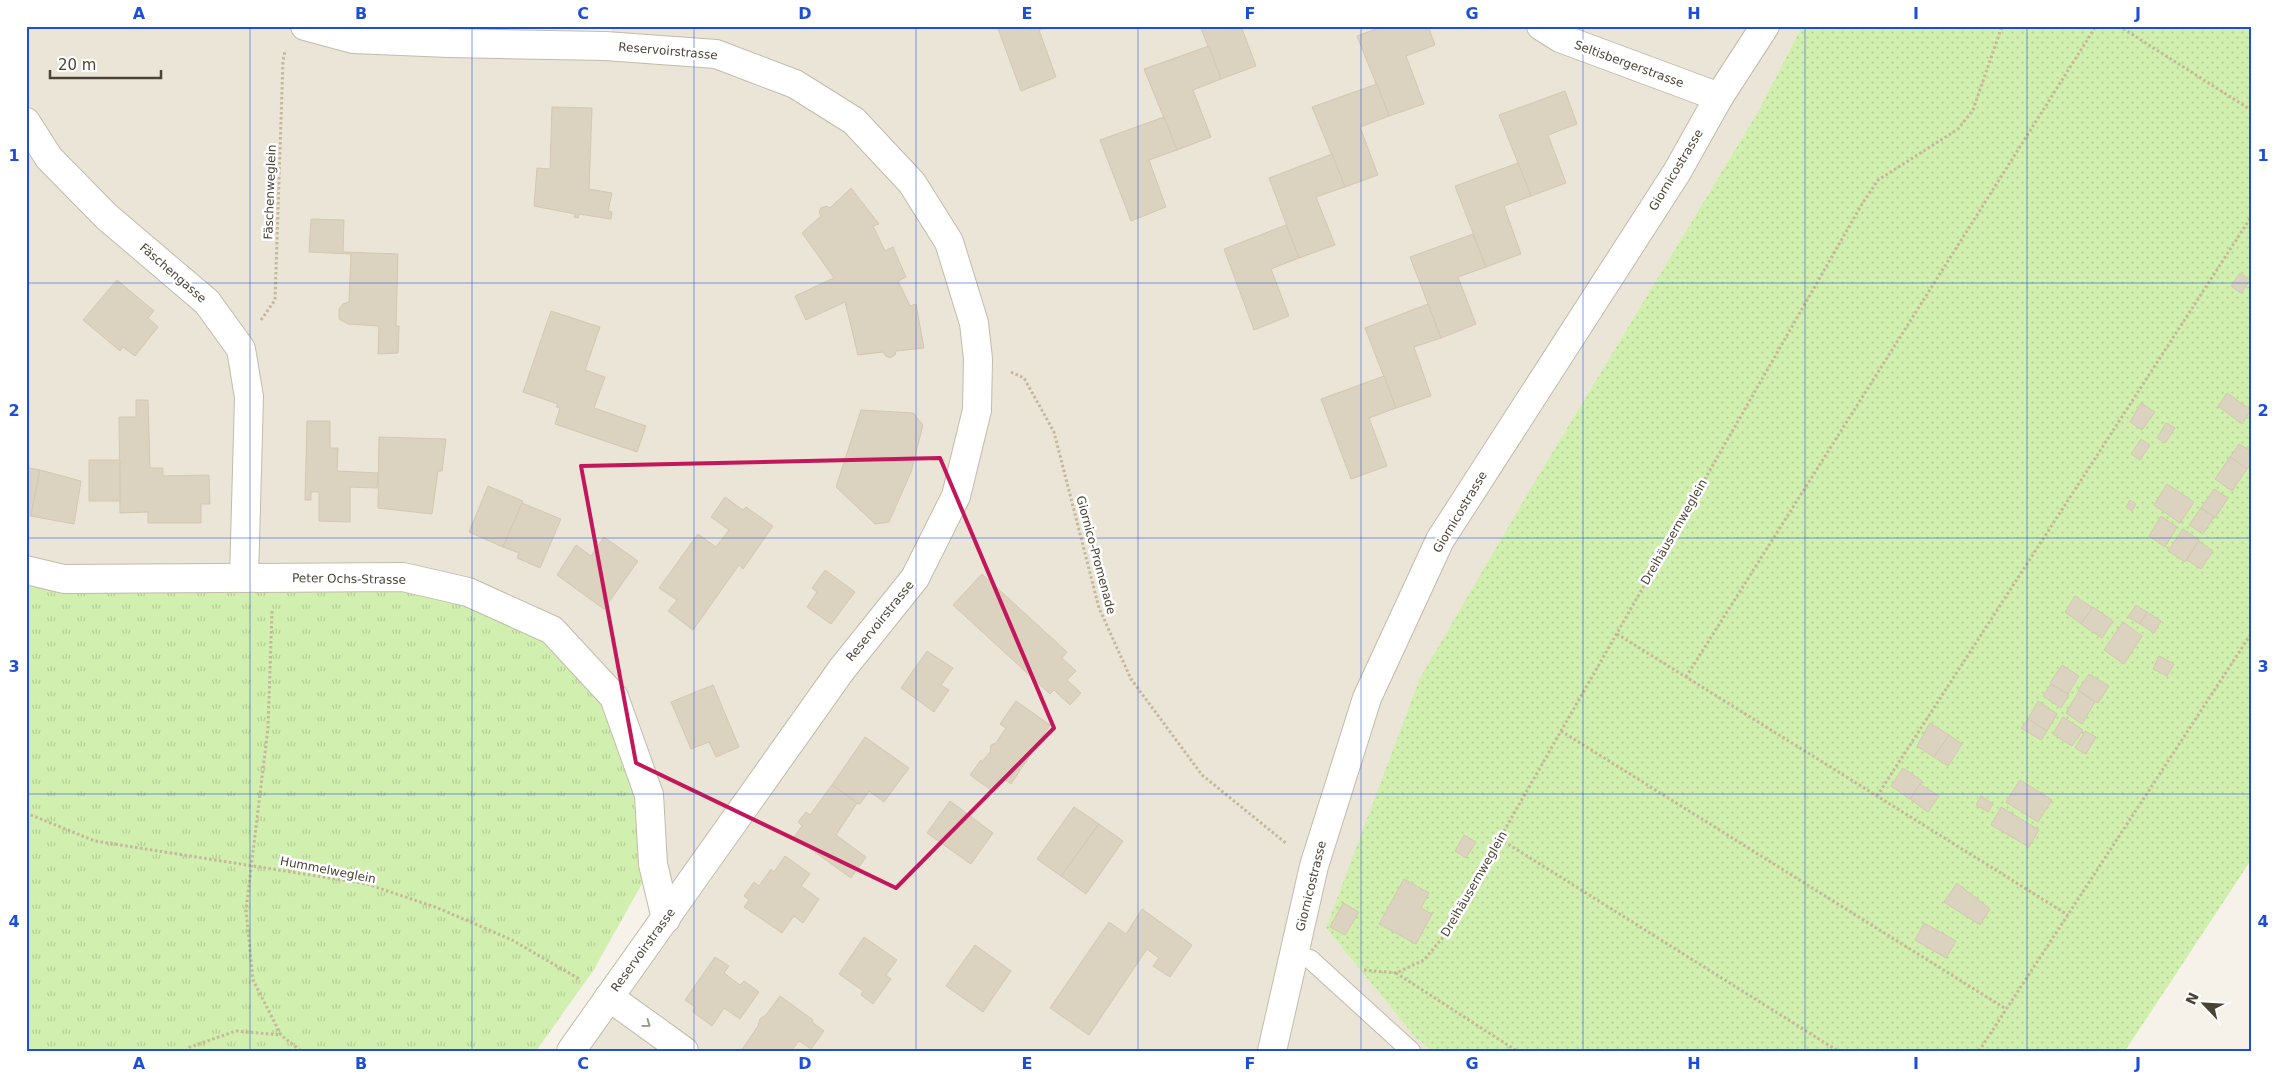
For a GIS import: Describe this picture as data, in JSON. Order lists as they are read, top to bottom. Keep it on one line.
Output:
{"streets":{"street":["Reservoirstrasse","Seltisbergerstrasse","Giornicostrasse","Fäschengasse","Peter Ochs-Strasse"],"path":["Fäschenweglein","Dreihäusernweglein","Giornico-Promenade","Hummelweglein"]},"crossings":[["Reservoirstrasse","Fäschenweglein"],["Reservoirstrasse","Giornico-Promenade"],["Reservoirstrasse","Peter Ochs-Strasse"],["Reservoirstrasse","Hummelweglein"],["Seltisbergerstrasse","Giornicostrasse"],["Giornicostrasse","Giornico-Promenade"],["Fäschenweglein","Fäschengasse"],["Fäschengasse","Peter Ochs-Strasse"]],"scale_bar":"20 m","north":"top left","grid":{"columns":["A","B","C","D","E","F","G","H","I","J"],"rows":["1","2","3","4"]}}
